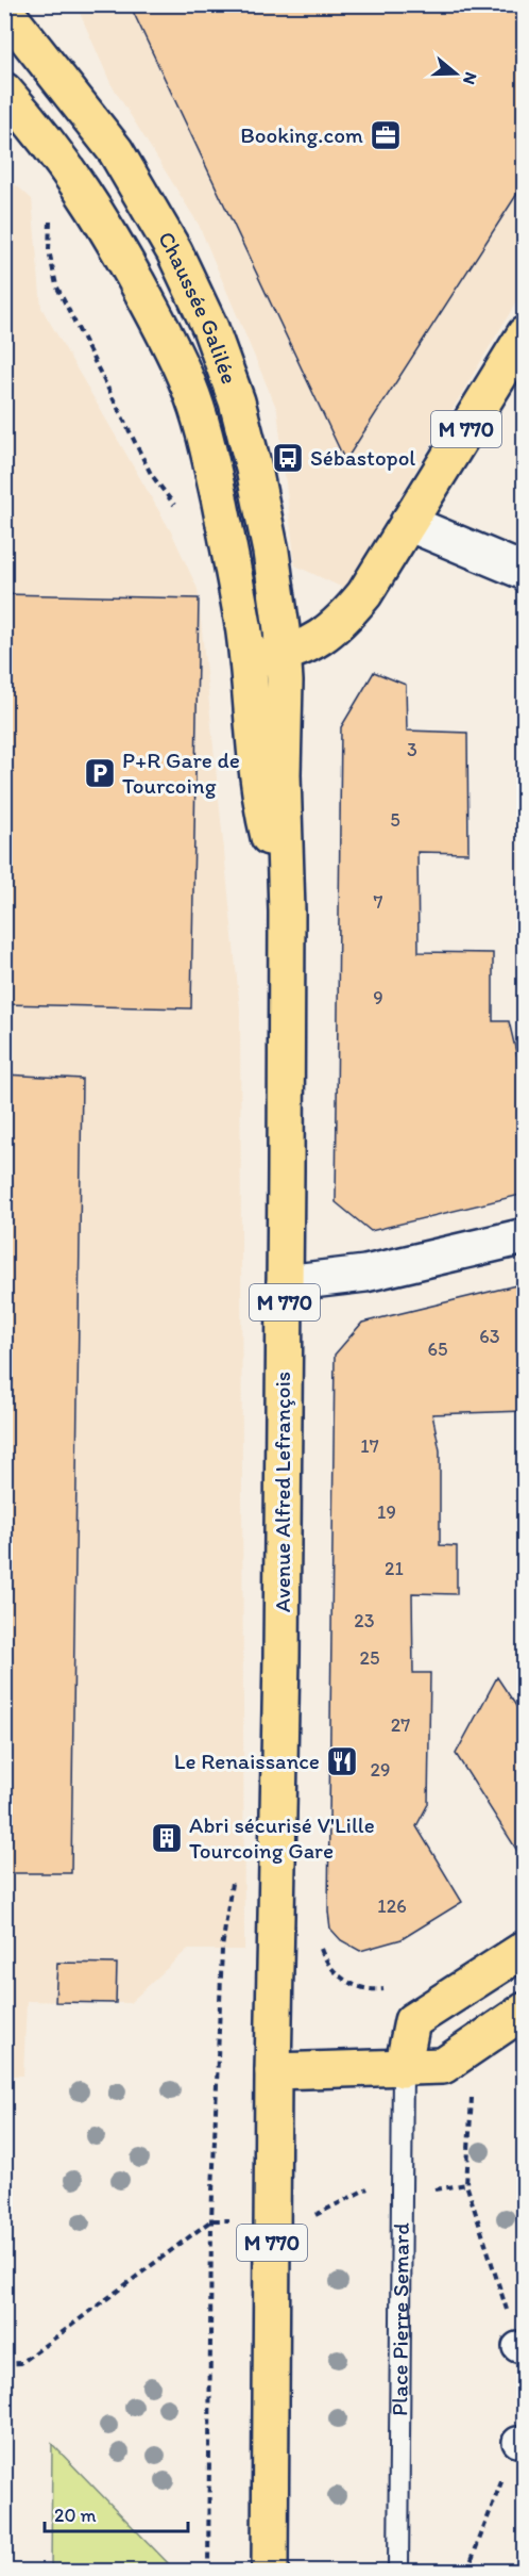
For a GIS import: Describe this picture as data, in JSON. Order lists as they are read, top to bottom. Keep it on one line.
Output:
{"streets":{"main road":["Chaussée Galilée","M 770","Avenue Alfred Lefrançois"],"lane":["Place Pierre Semard"]},"crossings":[["Chaussée Galilée","M 770"],["Chaussée Galilée","Avenue Alfred Lefrançois"],["M 770","Avenue Alfred Lefrançois"]],"places":{"office":["Booking.com"],"bus stop":["Sébastopol"],"parking":["P+R Gare de Tourcoing"],"restaurant":["Le Renaissance"],"building":["Abri sécurisé V'Lille Tourcoing Gare"]},"house_numbers":["3","5","7","9","63","65","17","19","21","23","25","27","29","126"],"scale_bar":"20 m","north":"right"}
